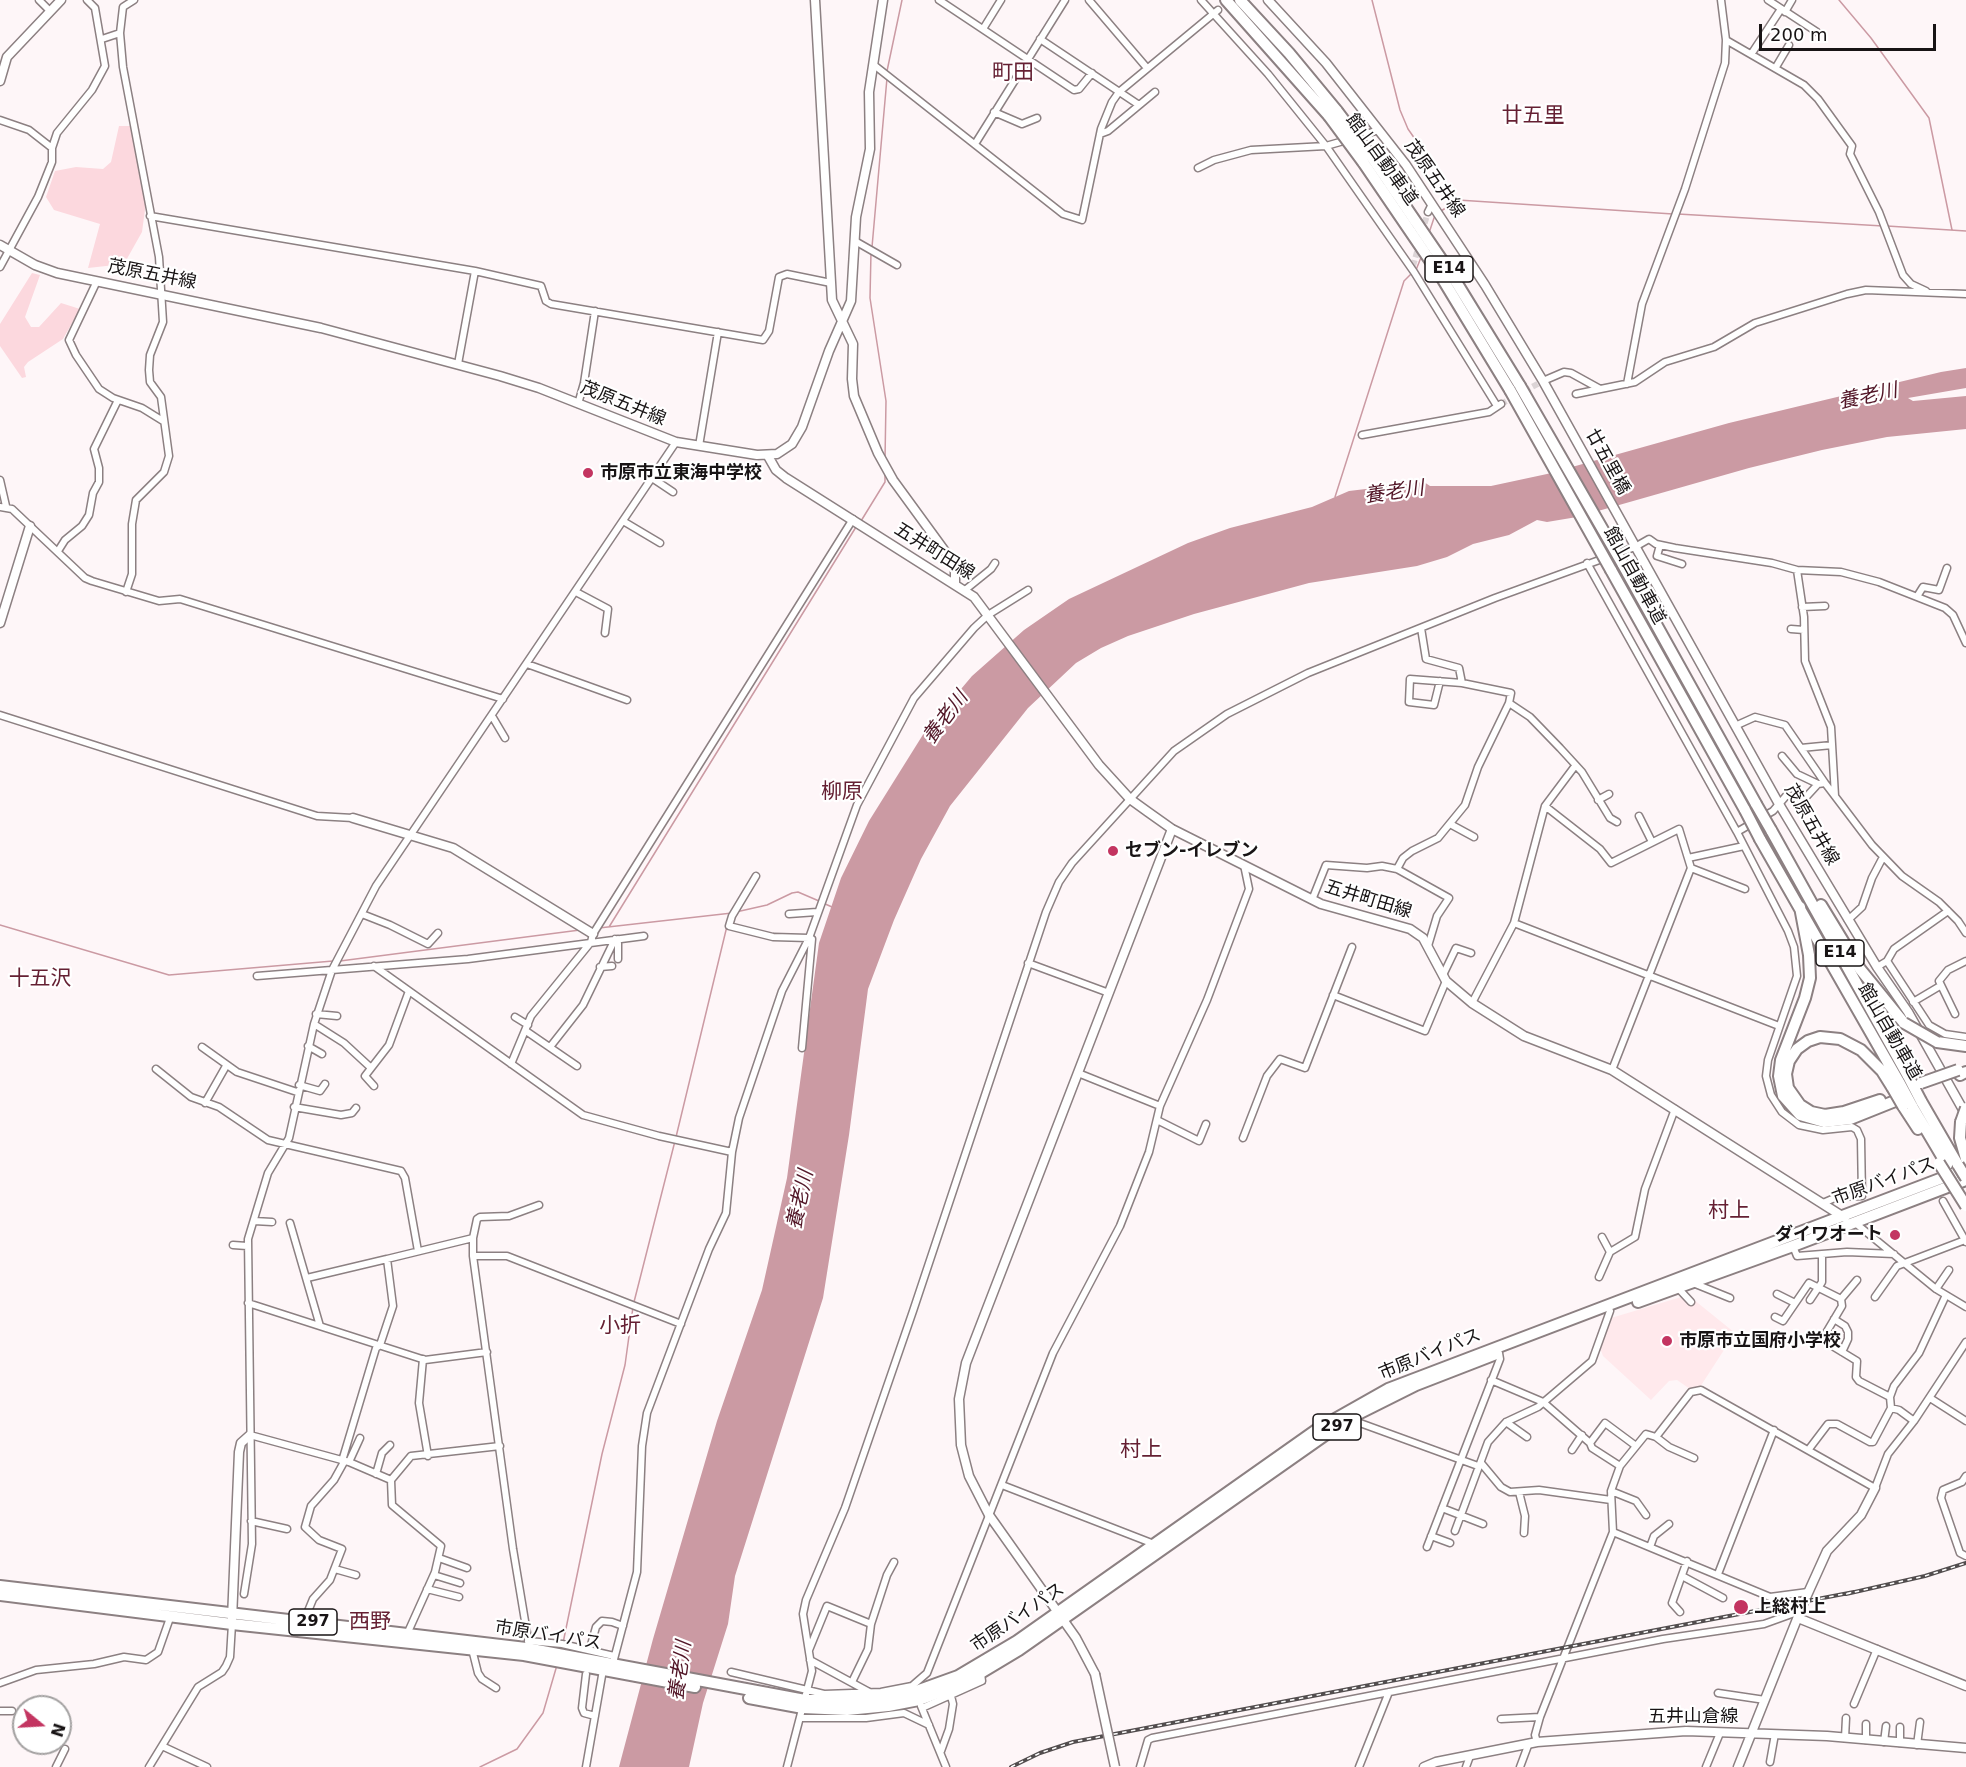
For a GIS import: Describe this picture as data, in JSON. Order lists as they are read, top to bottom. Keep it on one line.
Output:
{"streets":{"highway":["館山自動車道","E14","市原バイパス","297"],"main road":["茂原五井線","廿五里橋","五井町田線","五井山倉線"]},"crossings":[["館山自動車道","市原バイパス"],["茂原五井線","廿五里橋"],["茂原五井線","五井町田線"],["五井町田線","市原バイパス"]],"districts":["町田","廿五里","柳原","十五沢","村上","小折","村上","西野"],"water":["養老川"],"places":["市原市立東海中学校","セブン-イレブン","ダイワオート","市原市立国府小学校","上総村上"],"scale_bar":"200 m","north":"right"}
